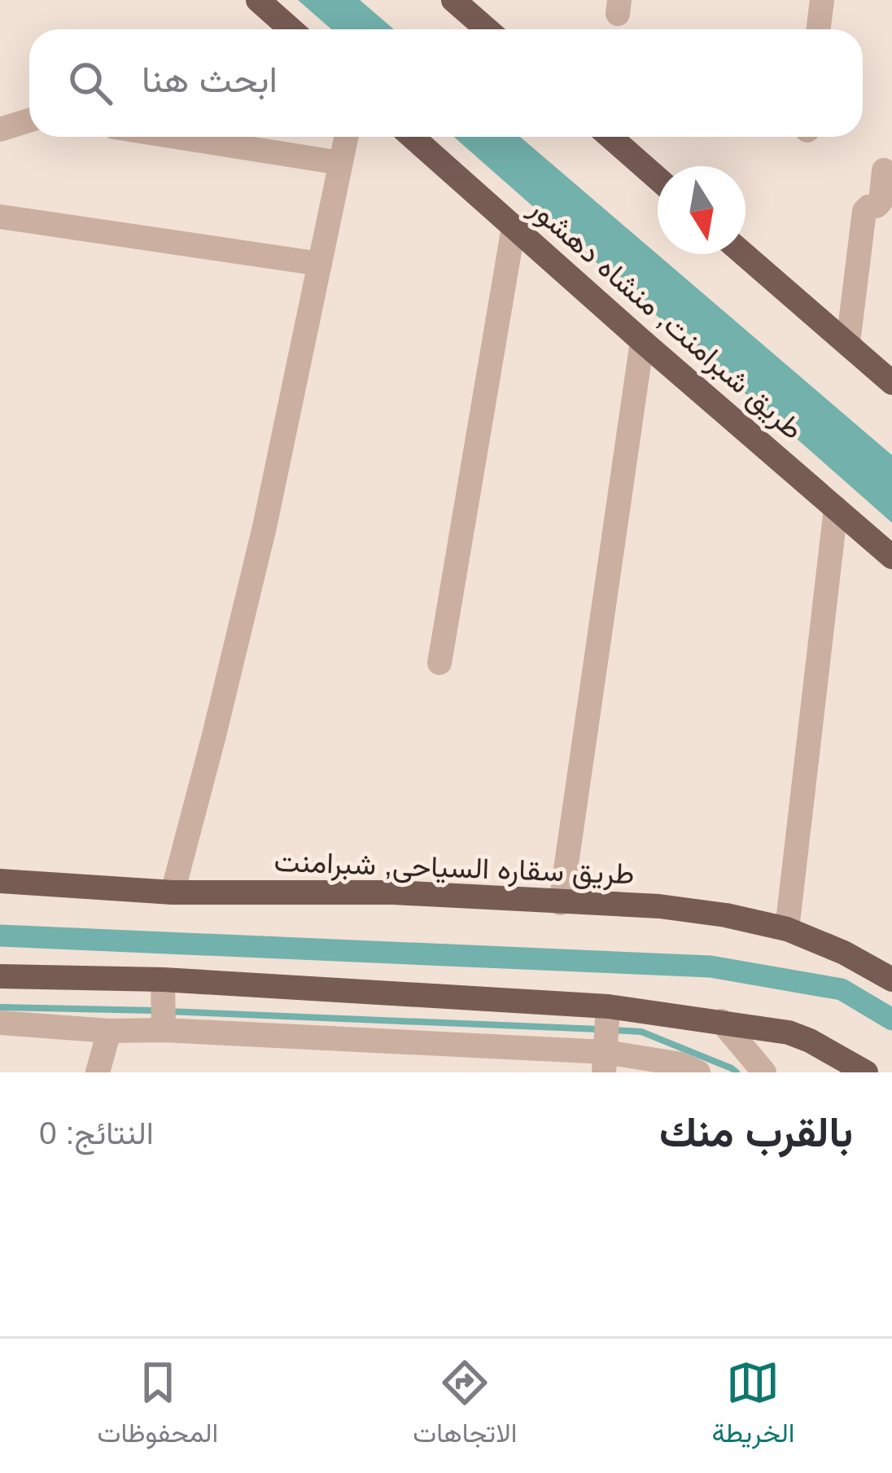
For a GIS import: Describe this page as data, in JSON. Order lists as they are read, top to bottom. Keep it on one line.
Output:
{"streets":{"main road":["طريق شبرامنت, منشاه دهشور","طريق سقاره السياحى, شبرامنت"]},"north":"bottom","page":{"search":"ابحث هنا","heading":["بالقرب منك","النتائج: 0"],"nav":["الخريطة","الاتجاهات","المحفوظات"]}}
